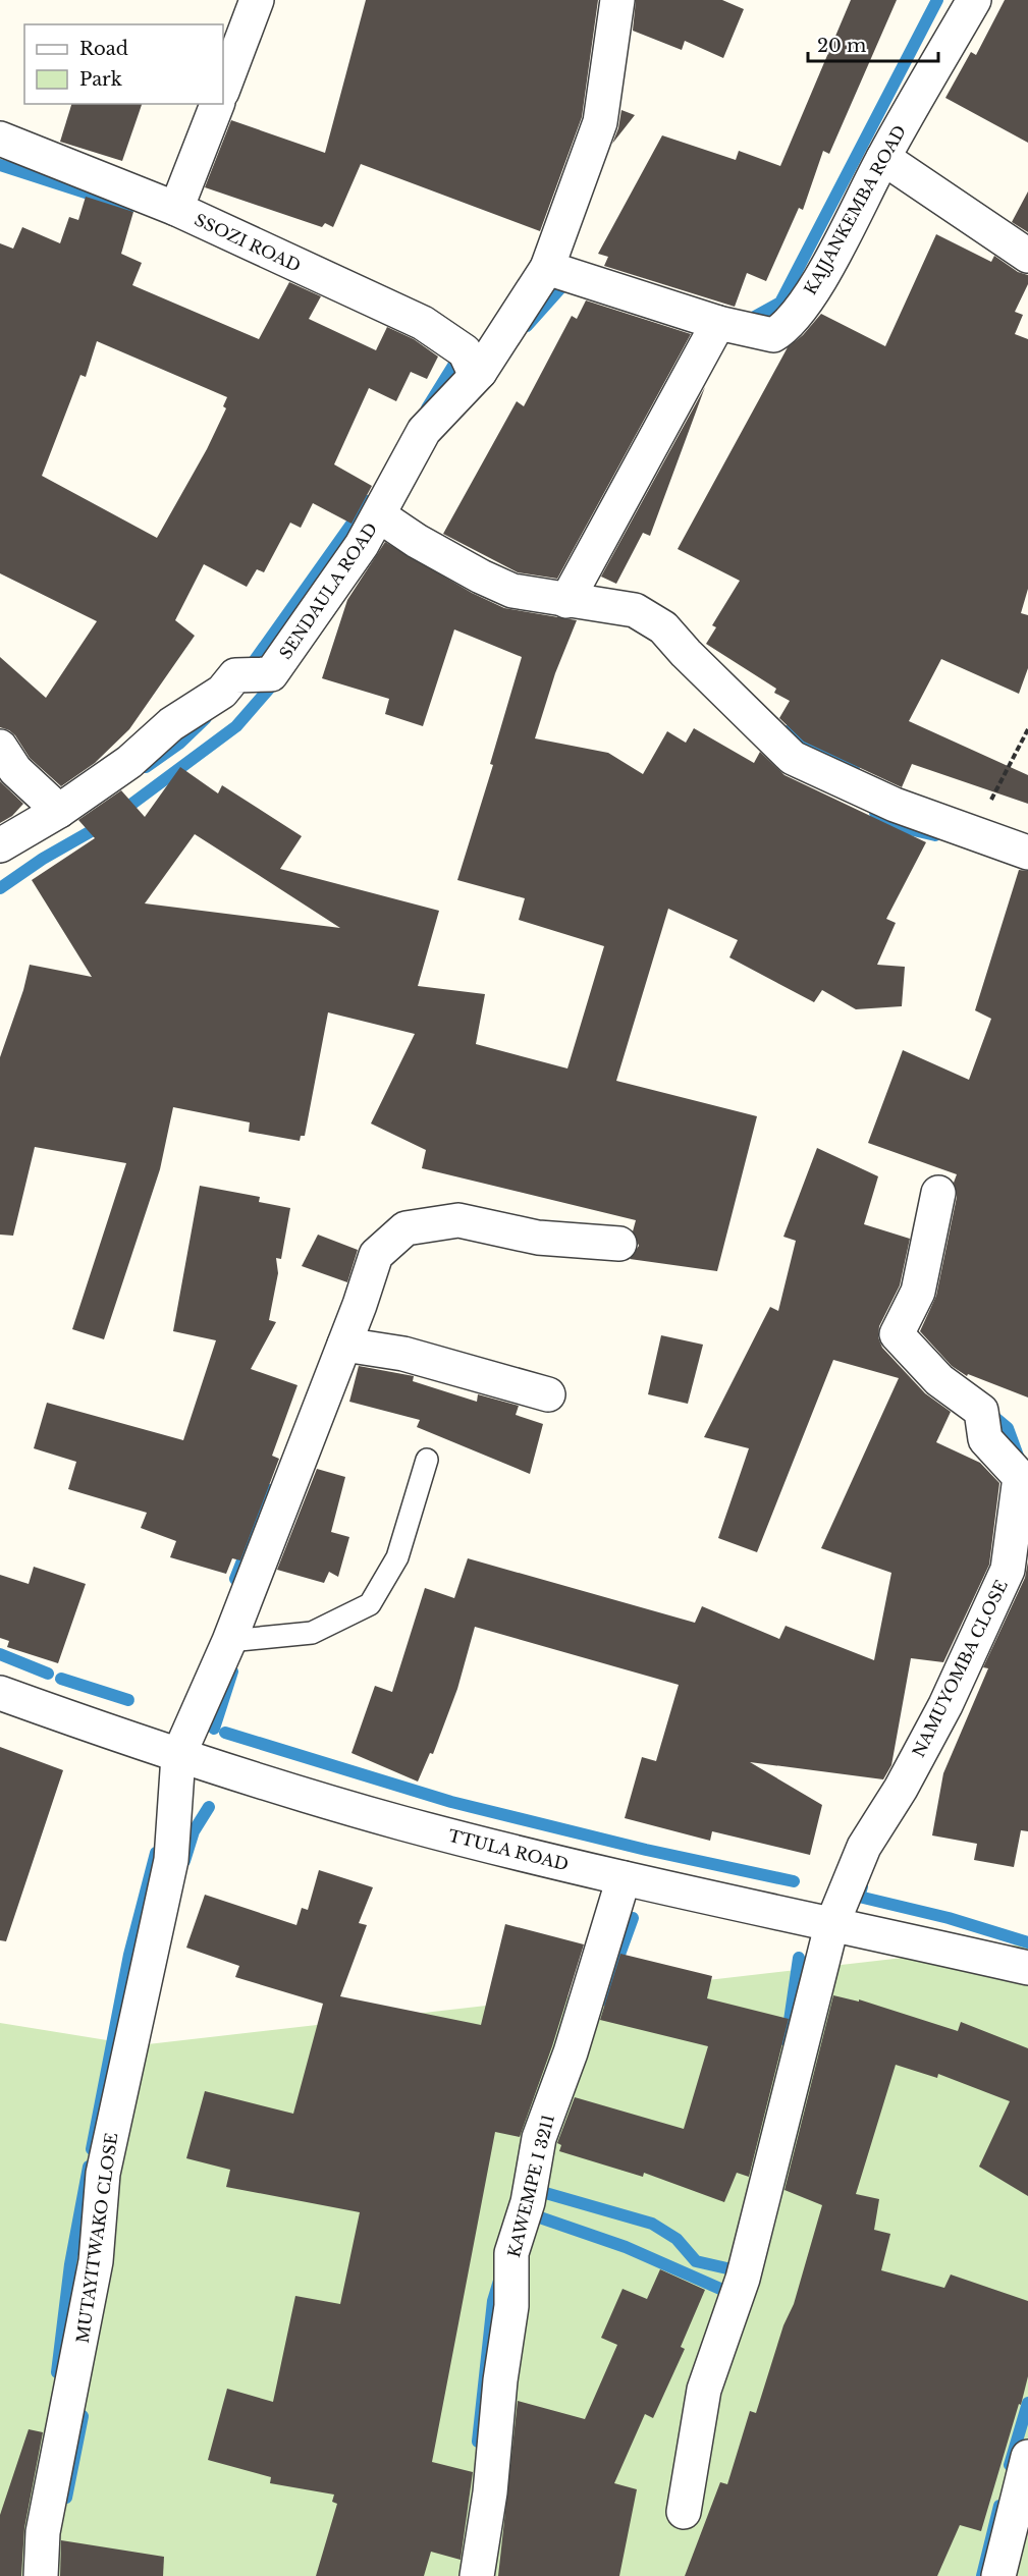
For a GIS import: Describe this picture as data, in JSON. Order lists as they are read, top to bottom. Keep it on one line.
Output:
{"streets":{"street":["KAJJANKEMBA ROAD","SSOZI ROAD","SENDAULA ROAD","NAMUYOMBA CLOSE","TTULA ROAD","KAWEMPE I 3211","MUTAYITWAKO CLOSE"]},"crossings":[["KAJJANKEMBA ROAD","SENDAULA ROAD"],["SSOZI ROAD","SENDAULA ROAD"],["NAMUYOMBA CLOSE","TTULA ROAD"],["TTULA ROAD","KAWEMPE I 3211"],["TTULA ROAD","MUTAYITWAKO CLOSE"]],"legend":["Road","Park"],"scale_bar":"20 m"}
